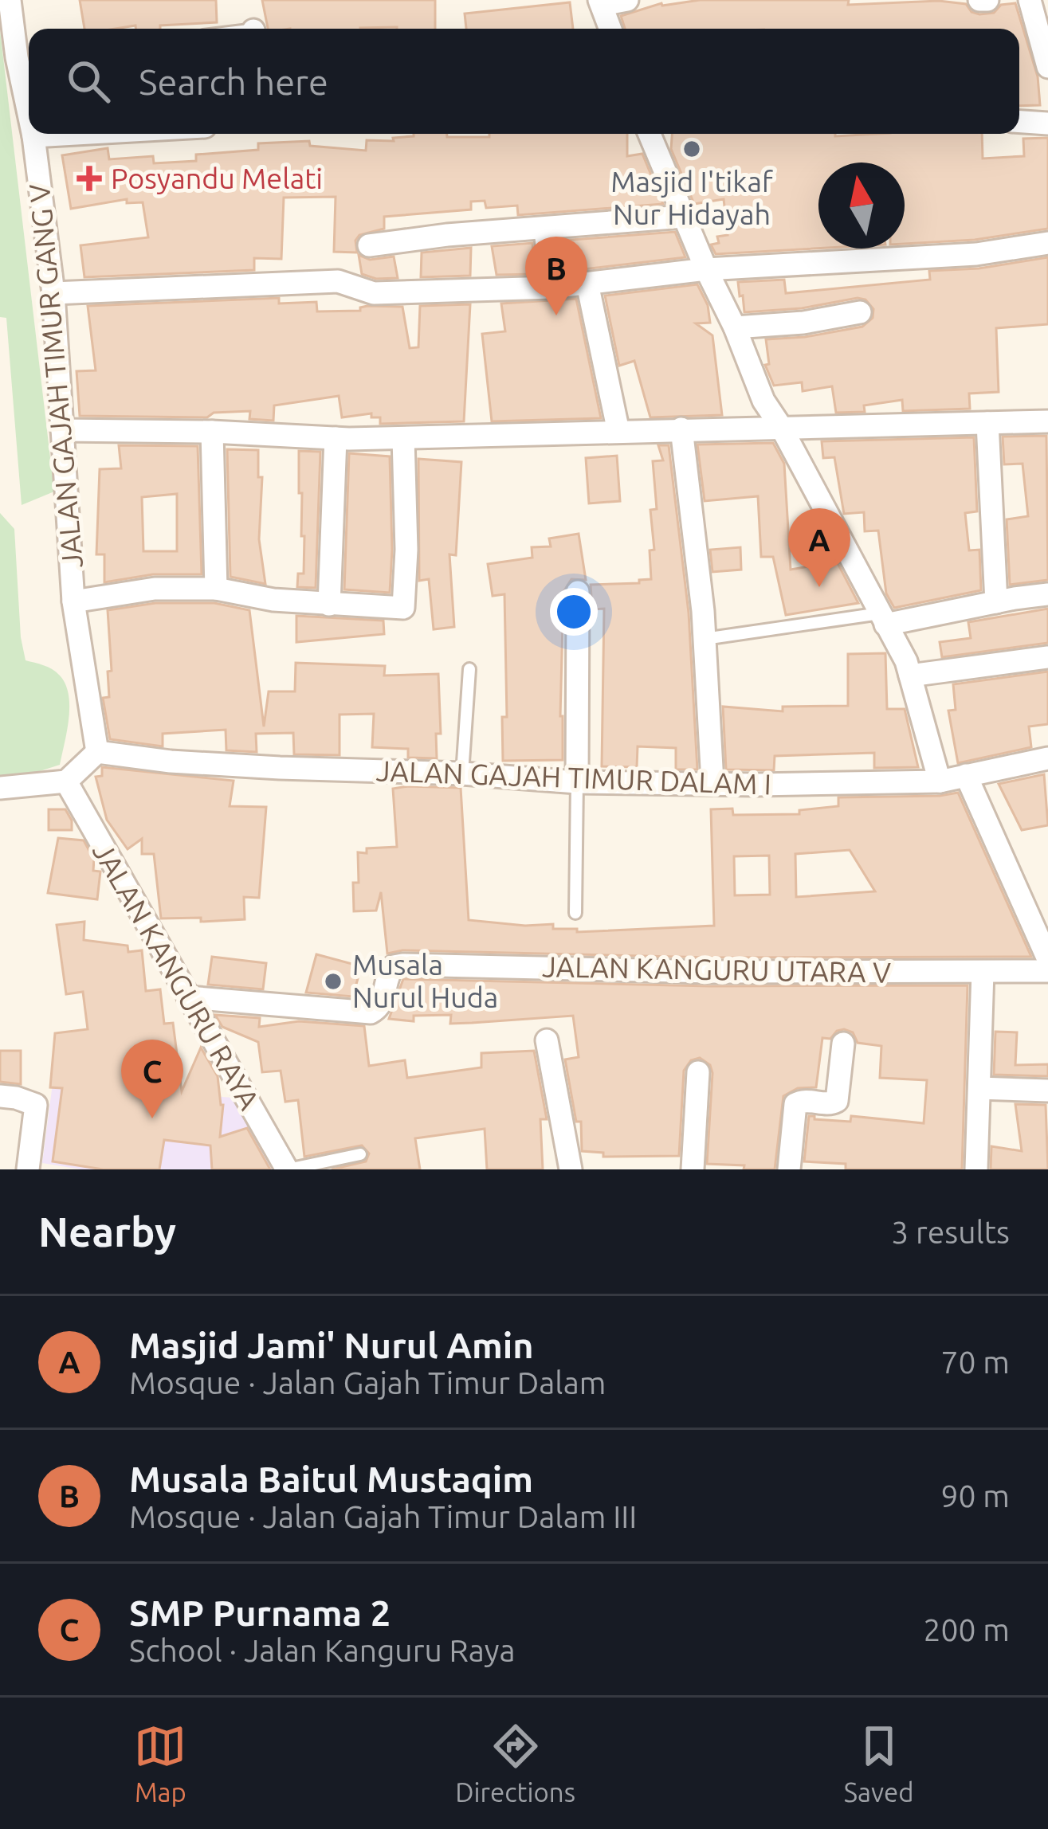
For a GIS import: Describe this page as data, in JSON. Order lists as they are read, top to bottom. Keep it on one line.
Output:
{"streets":{"street":["JALAN GAJAH TIMUR GANG V","JALAN GAJAH TIMUR DALAM I","JALAN KANGURU UTARA V","JALAN KANGURU RAYA"]},"crossings":[["JALAN GAJAH TIMUR GANG V","JALAN GAJAH TIMUR DALAM I"],["JALAN KANGURU UTARA V","JALAN KANGURU RAYA"]],"places":{"other":["Masjid I'tikaf Nur Hidayah","Musala Nurul Huda"],"health":["Posyandu Melati"]},"north":"top","page":{"search":"Search here","pins":["B","A","C"],"heading":["Nearby","3 results"],"list":[{"mark":"A","name":"Masjid Jami' Nurul Amin","note":"Mosque · Jalan Gajah Timur Dalam","value":"70 m"},{"mark":"B","name":"Musala Baitul Mustaqim","note":"Mosque · Jalan Gajah Timur Dalam III","value":"90 m"},{"mark":"C","name":"SMP Purnama 2","note":"School · Jalan Kanguru Raya","value":"200 m"}],"nav":["Map","Directions","Saved"]}}
